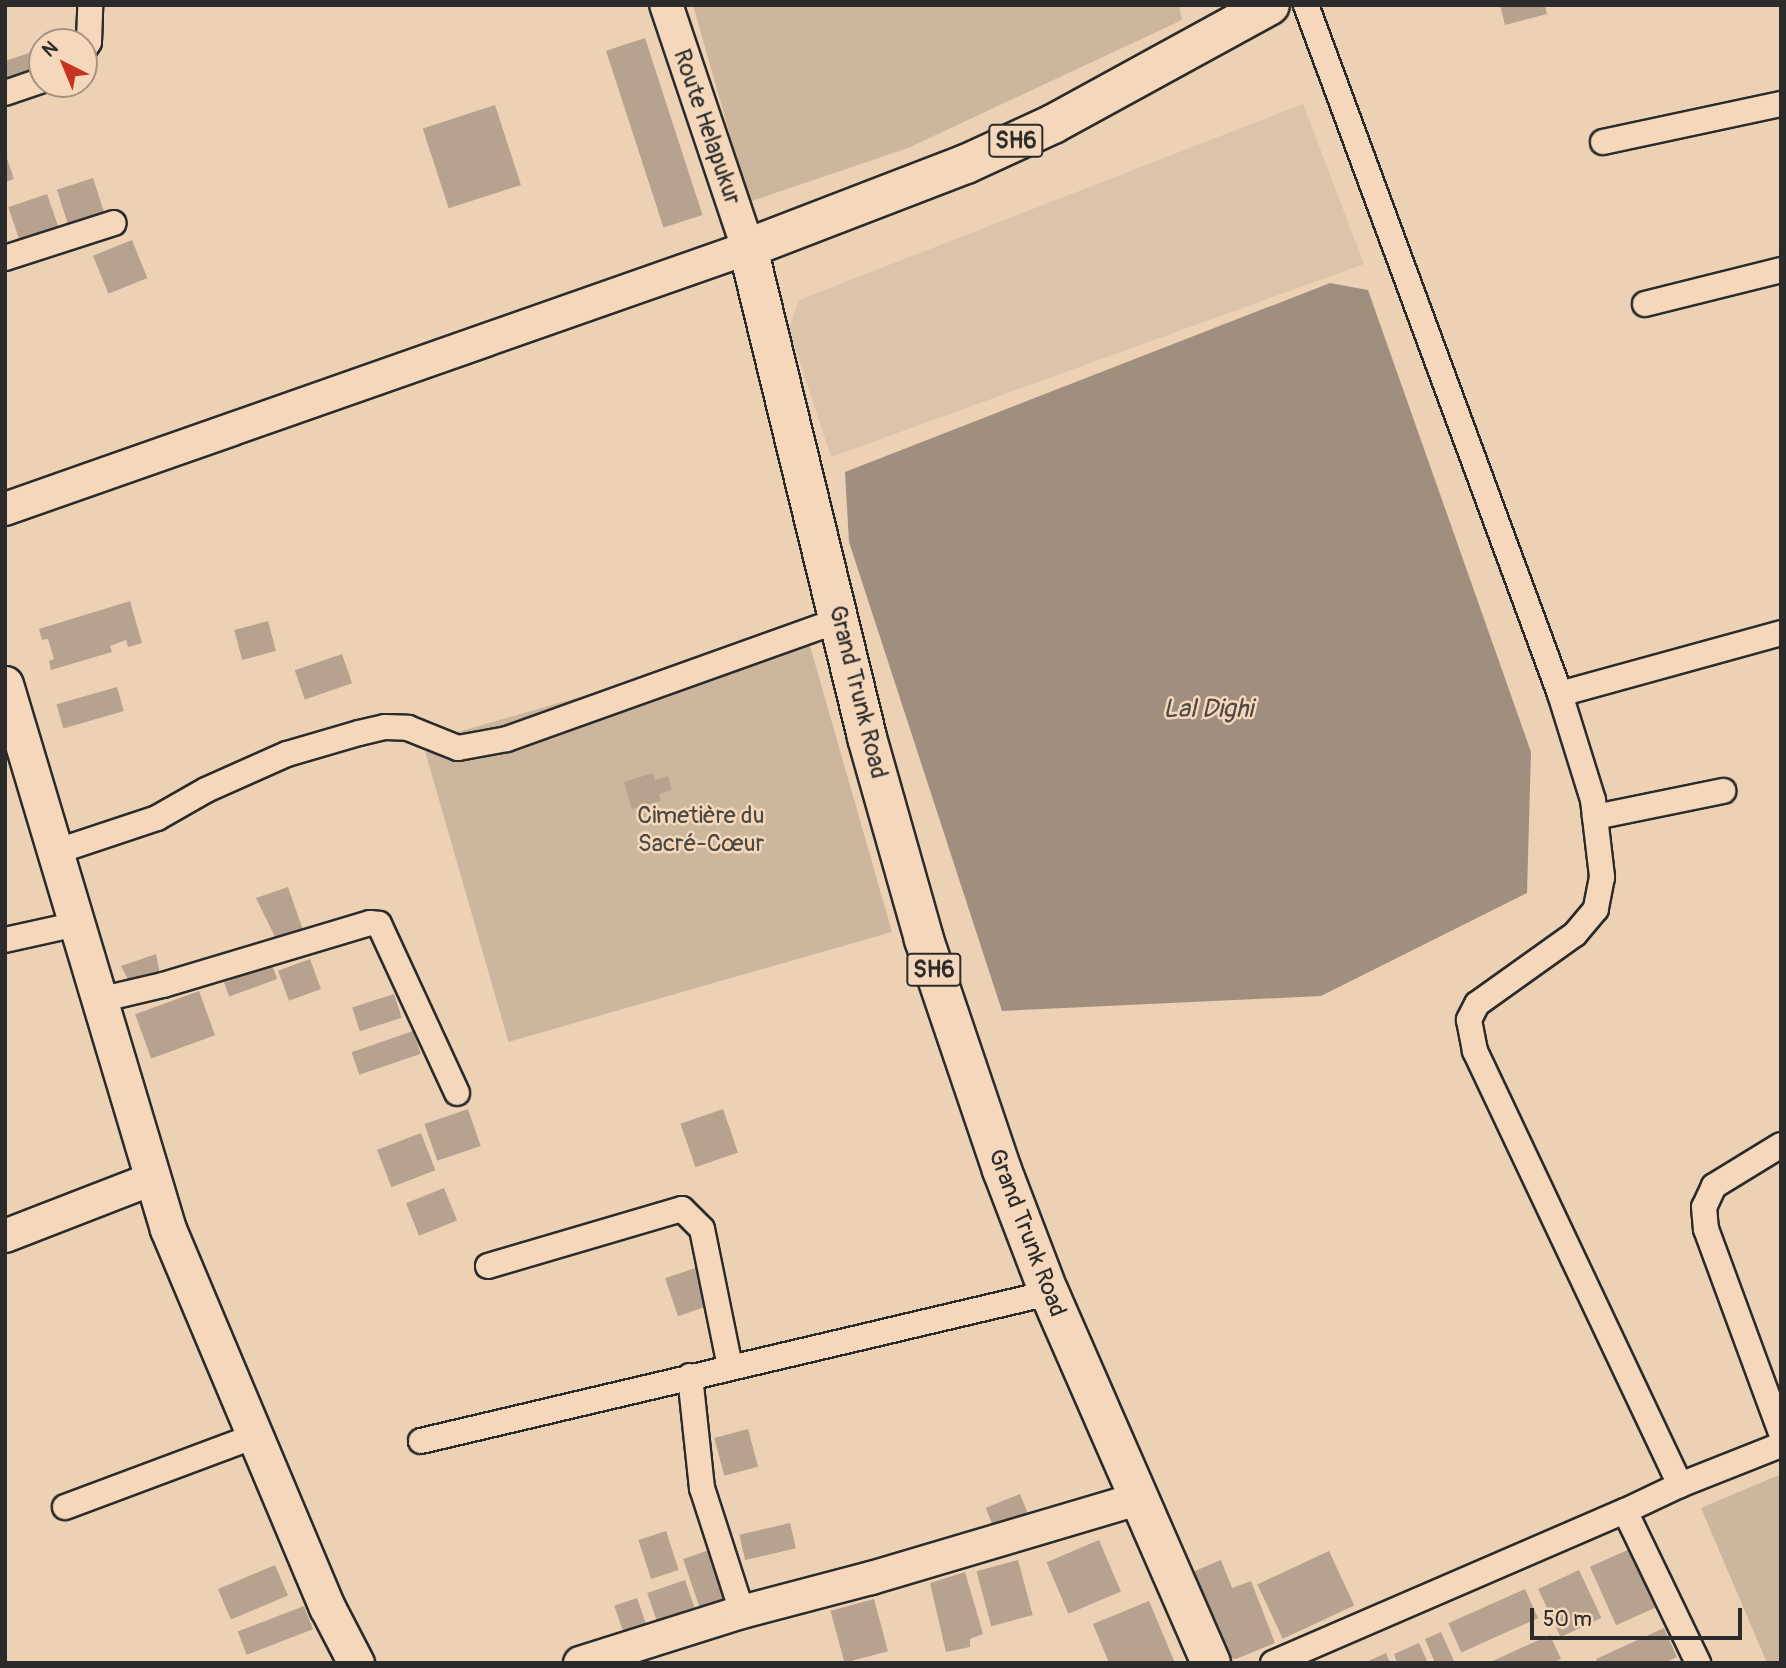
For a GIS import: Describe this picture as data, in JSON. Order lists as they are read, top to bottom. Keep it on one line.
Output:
{"streets":{"main road":["SH6","Grand Trunk Road"],"street":["Route Helapukur"]},"crossings":[["Route Helapukur","SH6"],["Route Helapukur","Grand Trunk Road"],["SH6","Grand Trunk Road"]],"water":["Lal Dighi"],"parks":["Cimetière du Sacré-Cœur"],"scale_bar":"50 m","north":"top left"}
